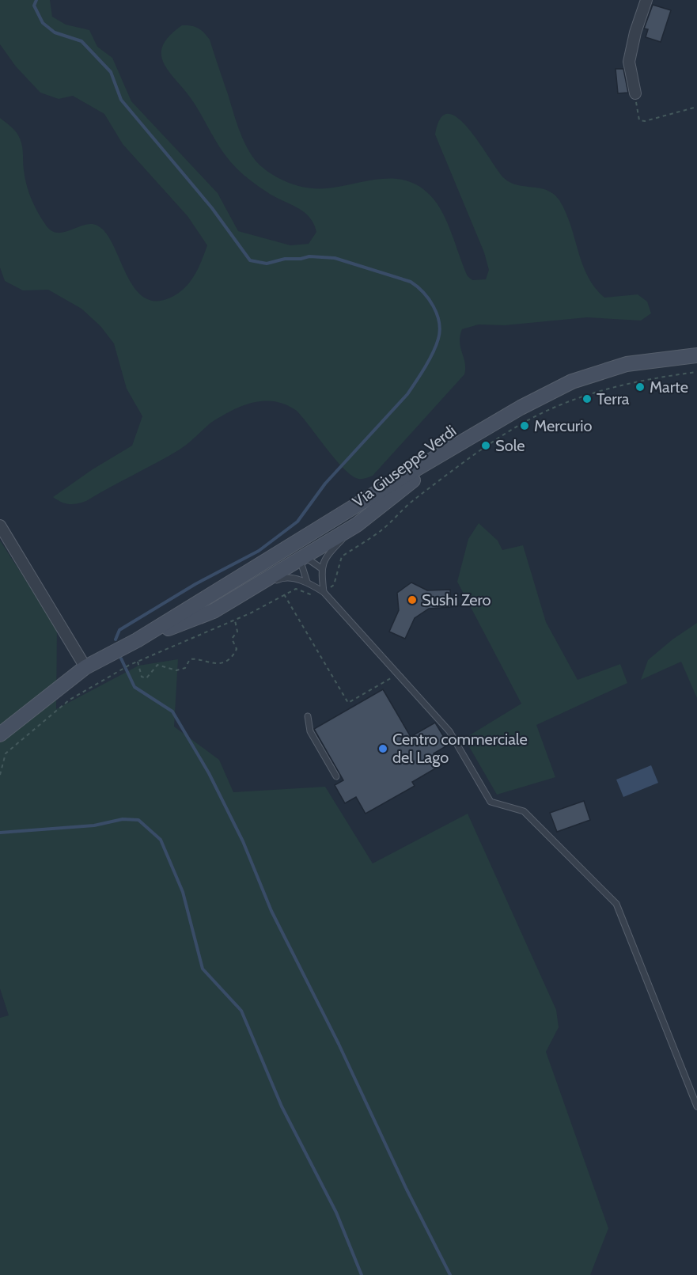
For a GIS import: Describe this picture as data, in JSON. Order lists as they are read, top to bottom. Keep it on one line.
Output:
{"streets":{"main road":["Via Giuseppe Verdi"]},"places":["Marte","Terra","Mercurio","Sole","Sushi Zero","Centro commerciale del Lago"]}
